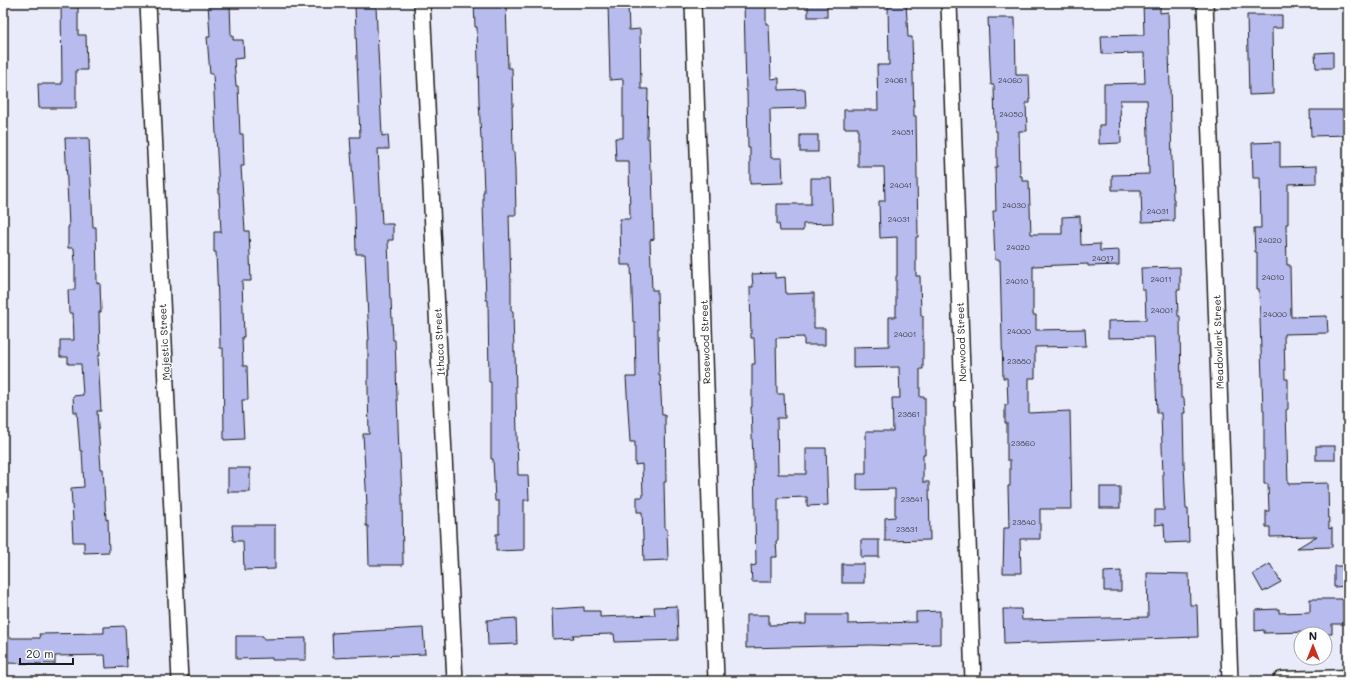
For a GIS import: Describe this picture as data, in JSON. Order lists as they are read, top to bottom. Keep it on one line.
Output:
{"streets":{"street":["Majestic Street","Ithaca Street","Rosewood Street","Norwood Street","Meadowlark Street"]},"house_numbers":["24061","24060","24050","24051","24041","24030","24031","24031","24020","24020","24017","24010","24011","24010","24001","24000","24000","24001","23880","23861","23860","23841","23840","23831"],"scale_bar":"20 m","north":"top"}
